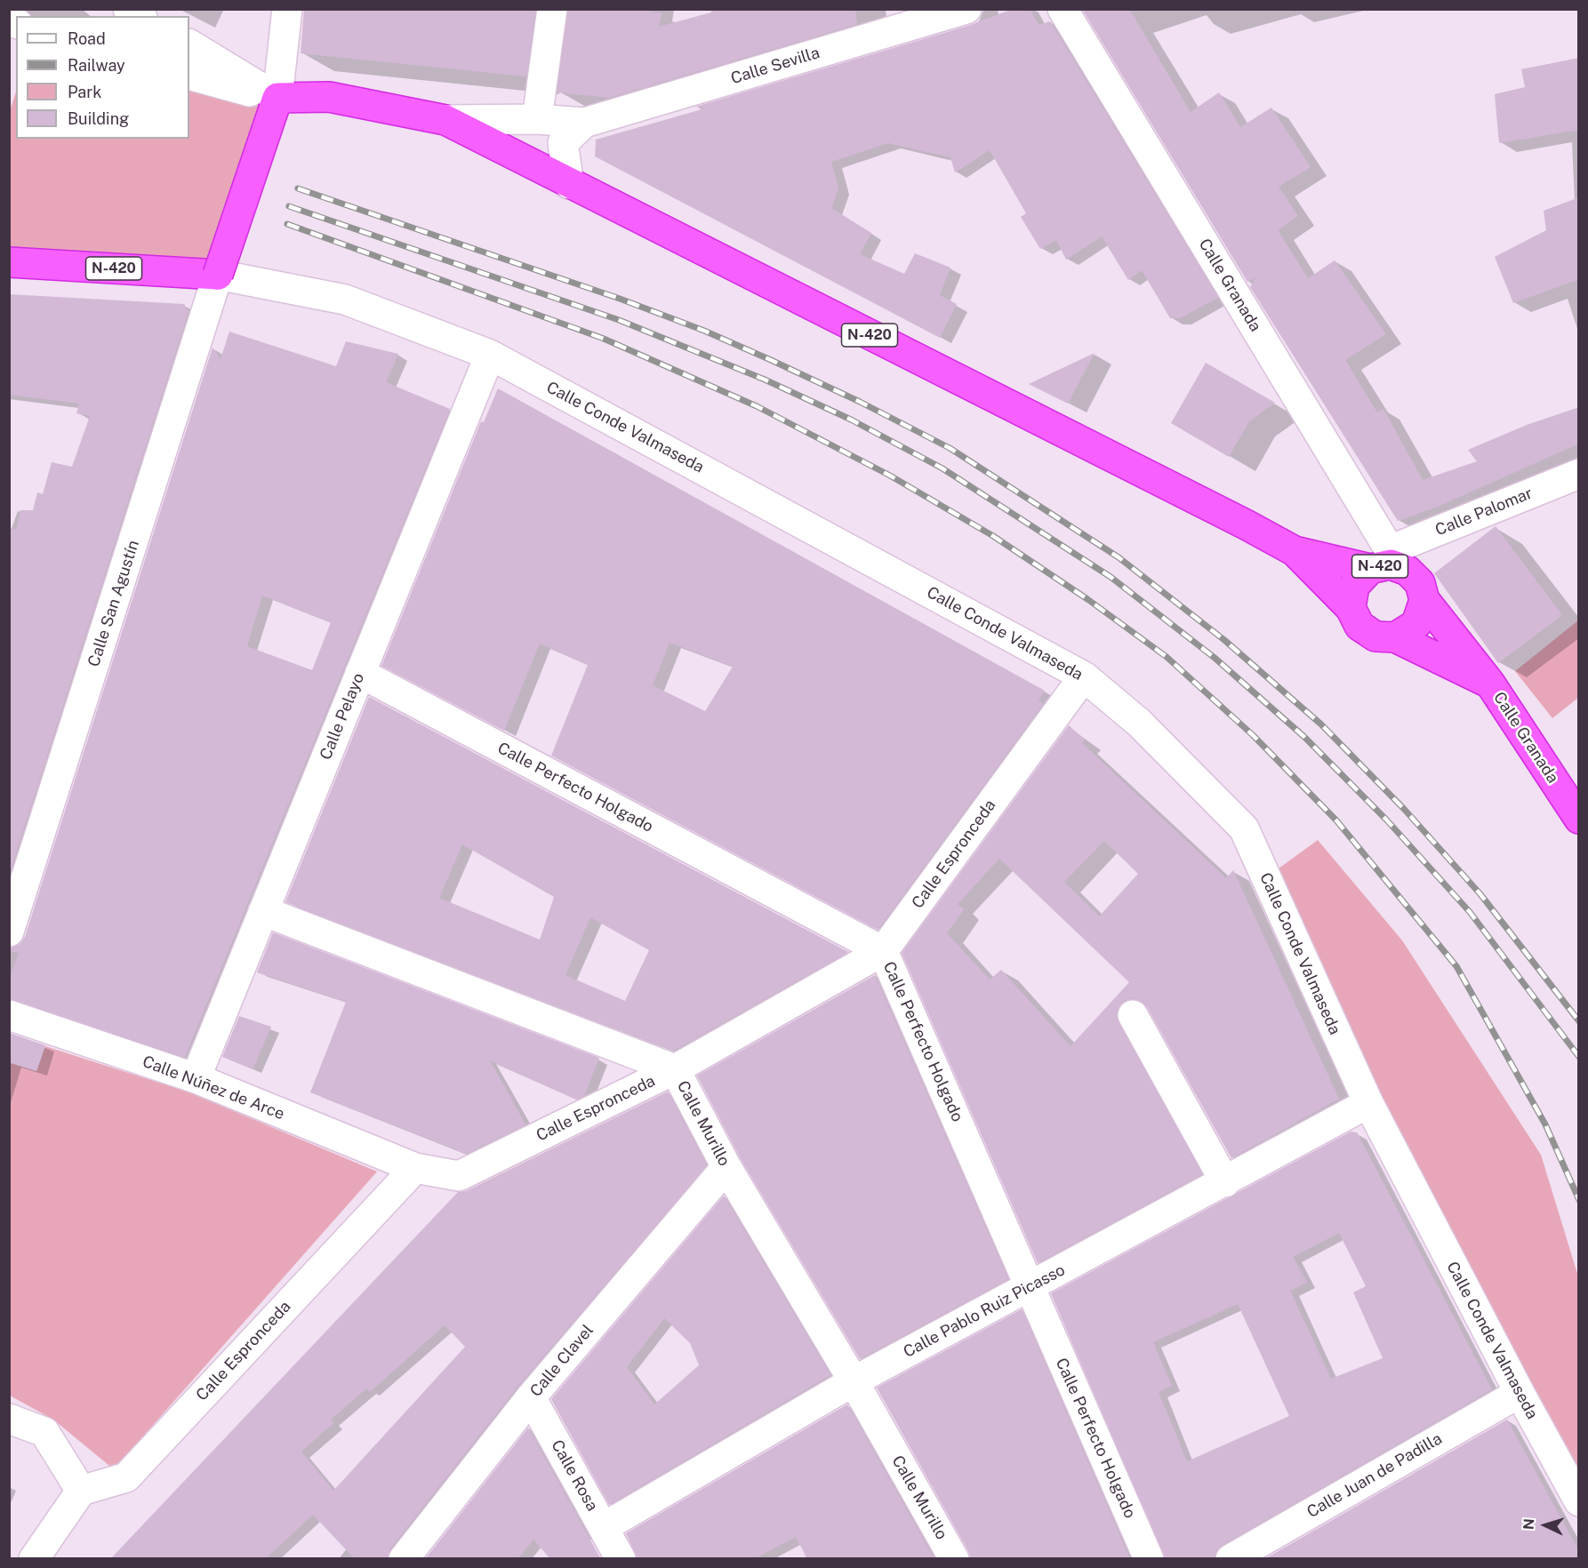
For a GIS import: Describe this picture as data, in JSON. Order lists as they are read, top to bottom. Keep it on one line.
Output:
{"streets":{"highway":["N-420","Calle Granada"],"street":["Calle Sevilla","Calle Conde Valmaseda","Calle Palomar","Calle San Agustín","Calle Pelayo","Calle Perfecto Holgado","Calle Espronceda","Calle Núñez de Arce","Calle Murillo","Calle Pablo Ruiz Picasso","Calle Clavel","Calle Rosa","Calle Juan de Padilla"]},"crossings":[["Calle Sevilla","N-420"],["N-420","Calle Granada"],["N-420","Calle Conde Valmaseda"],["N-420","Calle Palomar"],["N-420","Calle San Agustín"],["Calle Granada","Calle Palomar"],["Calle Conde Valmaseda","Calle San Agustín"],["Calle Conde Valmaseda","Calle Pelayo"],["Calle Conde Valmaseda","Calle Espronceda"],["Calle Conde Valmaseda","Calle Pablo Ruiz Picasso"],["Calle Conde Valmaseda","Calle Juan de Padilla"],["Calle Pelayo","Calle Perfecto Holgado"],["Calle Pelayo","Calle Núñez de Arce"],["Calle Pelayo","Calle Murillo"],["Calle Perfecto Holgado","Calle Espronceda"],["Calle Perfecto Holgado","Calle Pablo Ruiz Picasso"],["Calle Espronceda","Calle Núñez de Arce"],["Calle Espronceda","Calle Murillo"],["Calle Murillo","Calle Pablo Ruiz Picasso"],["Calle Murillo","Calle Clavel"],["Calle Pablo Ruiz Picasso","Calle Rosa"],["Calle Clavel","Calle Rosa"]],"legend":["Road","Railway","Park","Building"],"north":"left"}
